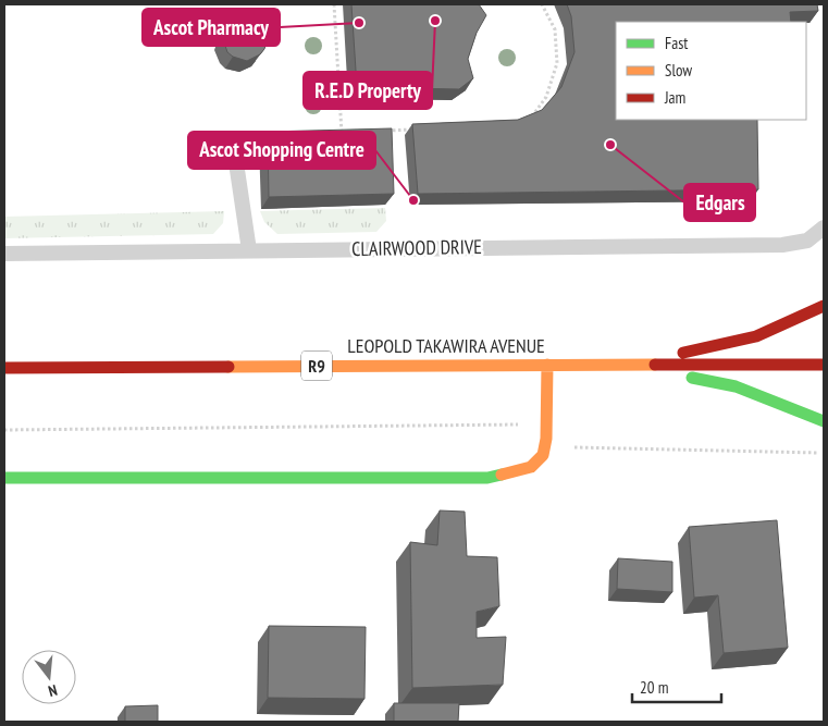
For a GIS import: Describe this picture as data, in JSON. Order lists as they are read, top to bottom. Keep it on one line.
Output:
{"streets":{"main road":["LEOPOLD TAKAWIRA AVENUE","R9"],"lane":["CLAIRWOOD DRIVE"]},"places":["R.E.D Property","Ascot Pharmacy","Edgars","Ascot Shopping Centre"],"legend":["Fast","Slow","Jam"],"scale_bar":"20 m","north":"bottom"}
